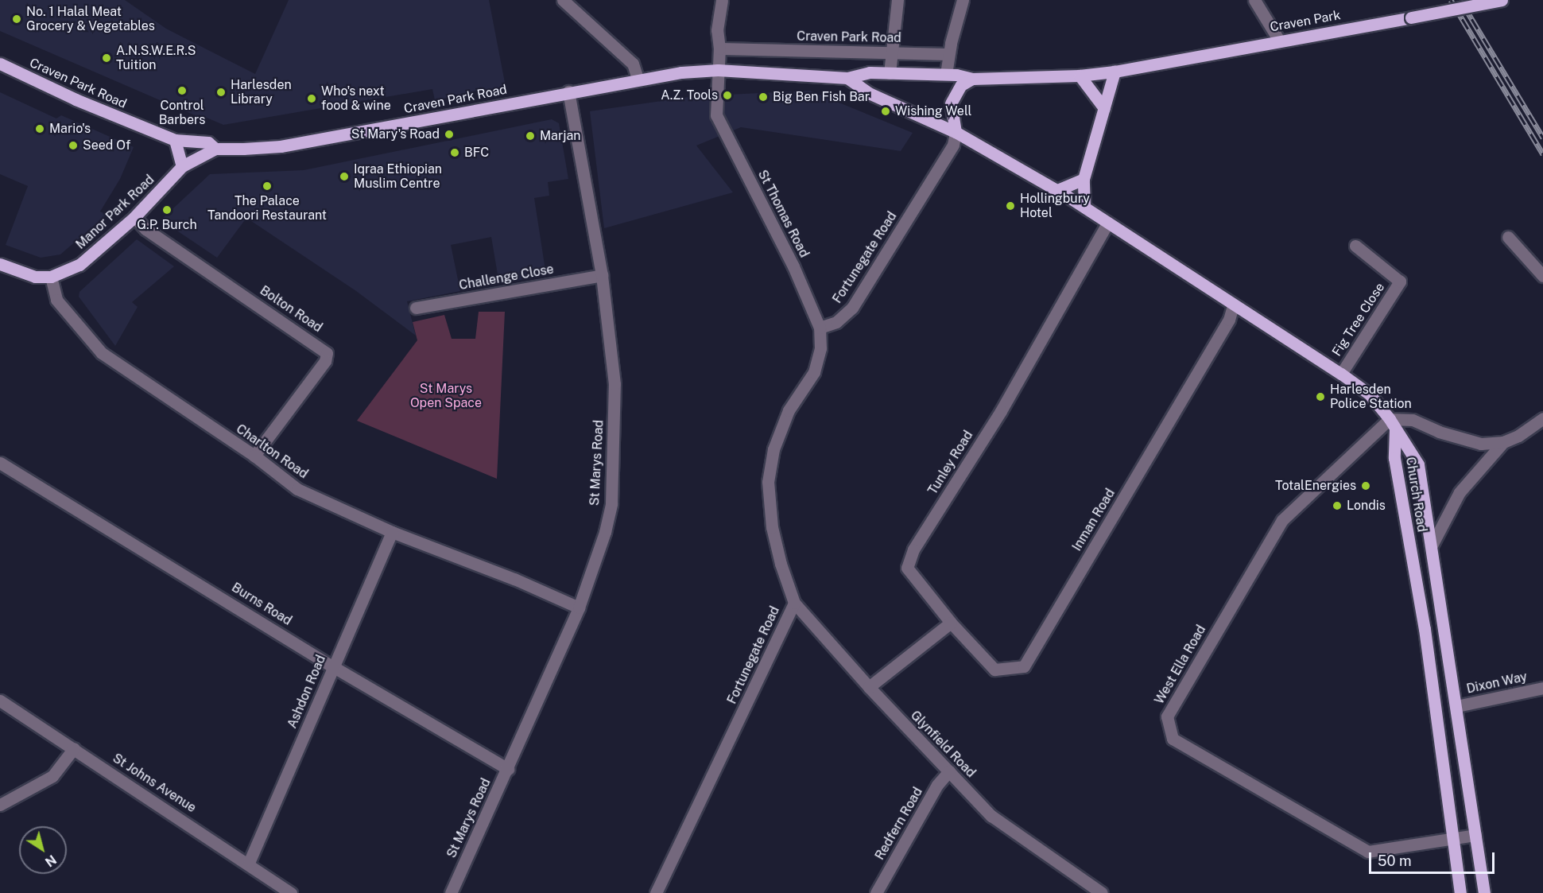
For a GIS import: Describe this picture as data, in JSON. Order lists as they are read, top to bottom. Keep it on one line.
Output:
{"streets":{"main road":["Craven Park","Craven Park Road","Manor Park Road","Church Road"],"street":["St Thomas Road","Fortunegate Road","Challenge Close","Bolton Road","Fig Tree Close","Charlton Road","St Marys Road","Tunley Road","Inman Road","Burns Road","West Ella Road","Dixon Way","Ashdon Road","Glynfield Road","St Johns Avenue","Redfern Road"]},"crossings":[["Craven Park","Craven Park Road"],["Craven Park Road","Manor Park Road"],["Craven Park Road","St Thomas Road"],["Craven Park Road","St Marys Road"],["Manor Park Road","Bolton Road"],["Manor Park Road","Charlton Road"],["St Thomas Road","Fortunegate Road"],["Fortunegate Road","Glynfield Road"],["Challenge Close","St Marys Road"],["Bolton Road","Charlton Road"],["Charlton Road","St Marys Road"],["Charlton Road","Ashdon Road"],["St Marys Road","Burns Road"],["Tunley Road","Inman Road"],["Church Road","West Ella Road"],["Church Road","Dixon Way"],["Burns Road","Ashdon Road"],["Ashdon Road","St Johns Avenue"],["Glynfield Road","Redfern Road"]],"parks":["St Marys Open Space"],"places":["No. 1 Halal Meat Grocery & Vegetables","A.N.S.W.E.R.S Tuition","Control Barbers","Harlesden Library","A.Z. Tools","Big Ben Fish Bar","Who's next food & wine","Wishing Well","Mario's","St Mary's Road","Marjan","Seed Of","BFC","Iqraa Ethiopian Muslim Centre","The Palace Tandoori Restaurant","Hollingbury Hotel","G.P. Burch","Harlesden Police Station","TotalEnergies","Londis"],"scale_bar":"50 m","north":"bottom right"}
